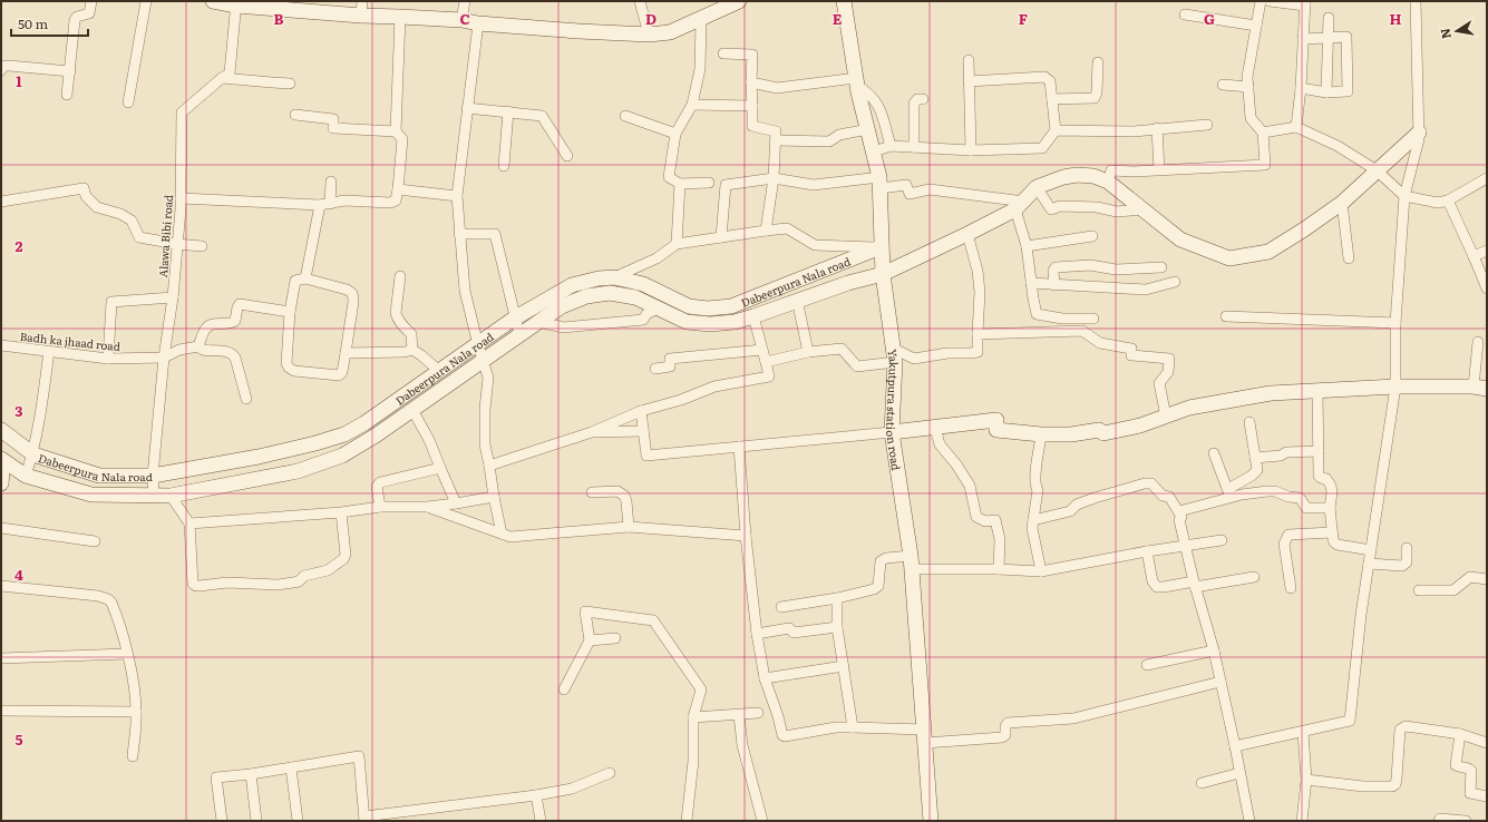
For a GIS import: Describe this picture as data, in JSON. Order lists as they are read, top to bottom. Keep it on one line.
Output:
{"streets":{"street":["Alawa Bibi road","Dabeerpura Nala road","Badh ka jhaad road","Yakutpura station road"]},"crossings":[["Alawa Bibi road","Dabeerpura Nala road"],["Alawa Bibi road","Badh ka jhaad road"],["Dabeerpura Nala road","Yakutpura station road"]],"scale_bar":"50 m","north":"left","grid":{"columns":["B","C","D","E","F","G","H"],"rows":["1","2","3","4","5"]}}
